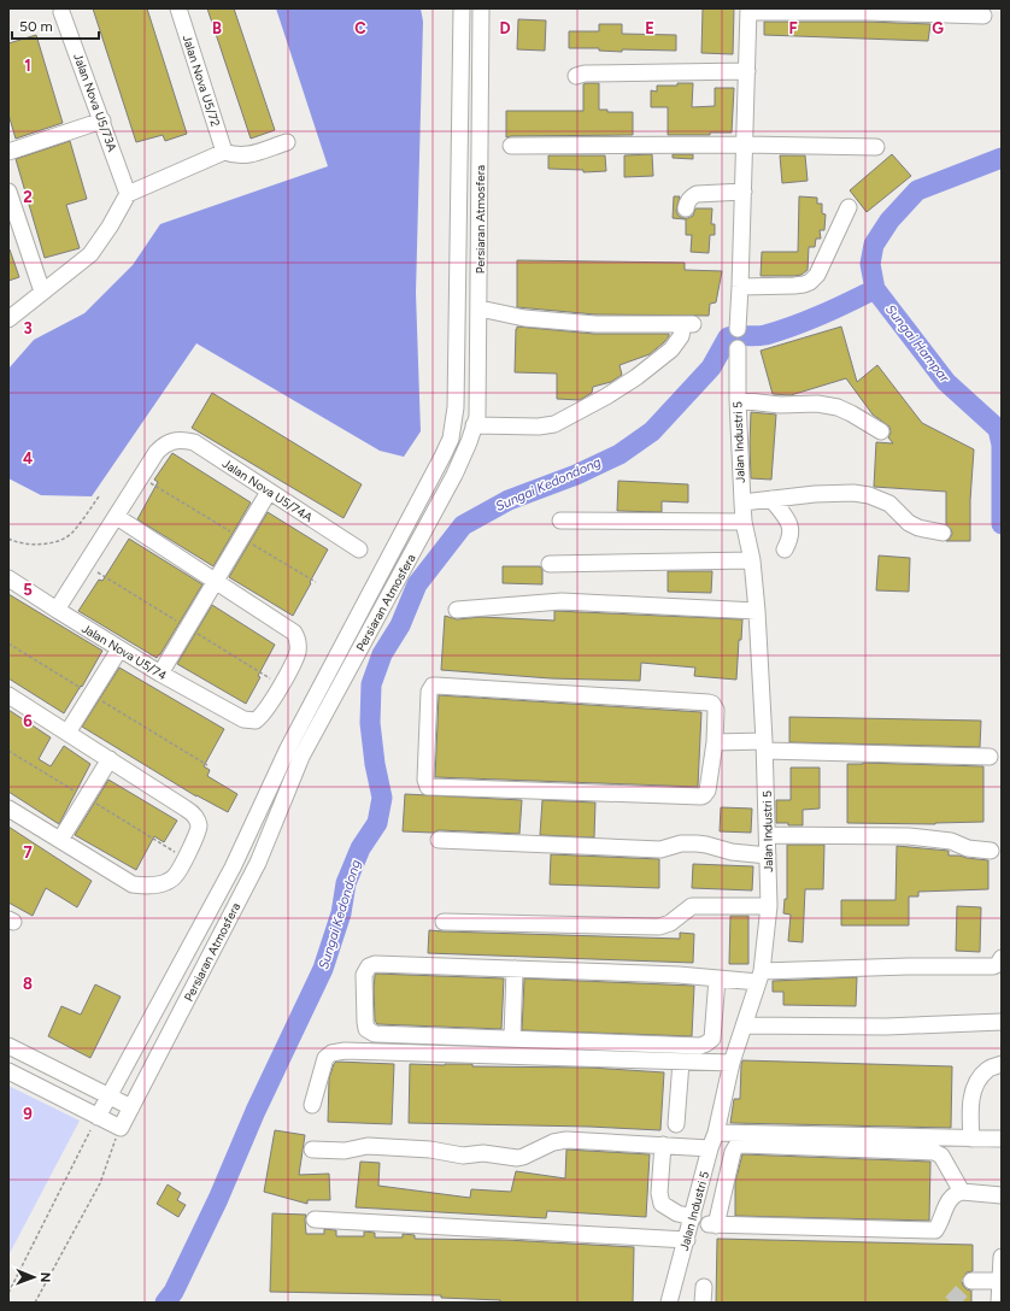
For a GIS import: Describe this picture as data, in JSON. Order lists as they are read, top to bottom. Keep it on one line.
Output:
{"streets":{"street":["Jalan Nova U5/72","Jalan Nova U5/73A","Persiaran Atmosfera","Jalan Industri 5","Jalan Nova U5/74A","Jalan Nova U5/74"]},"water":["Sungai Hampar","Sungai Kedondong"],"scale_bar":"50 m","north":"right","grid":{"columns":["B","C","D","E","F","G"],"rows":["1","2","3","4","5","6","7","8","9"]}}
